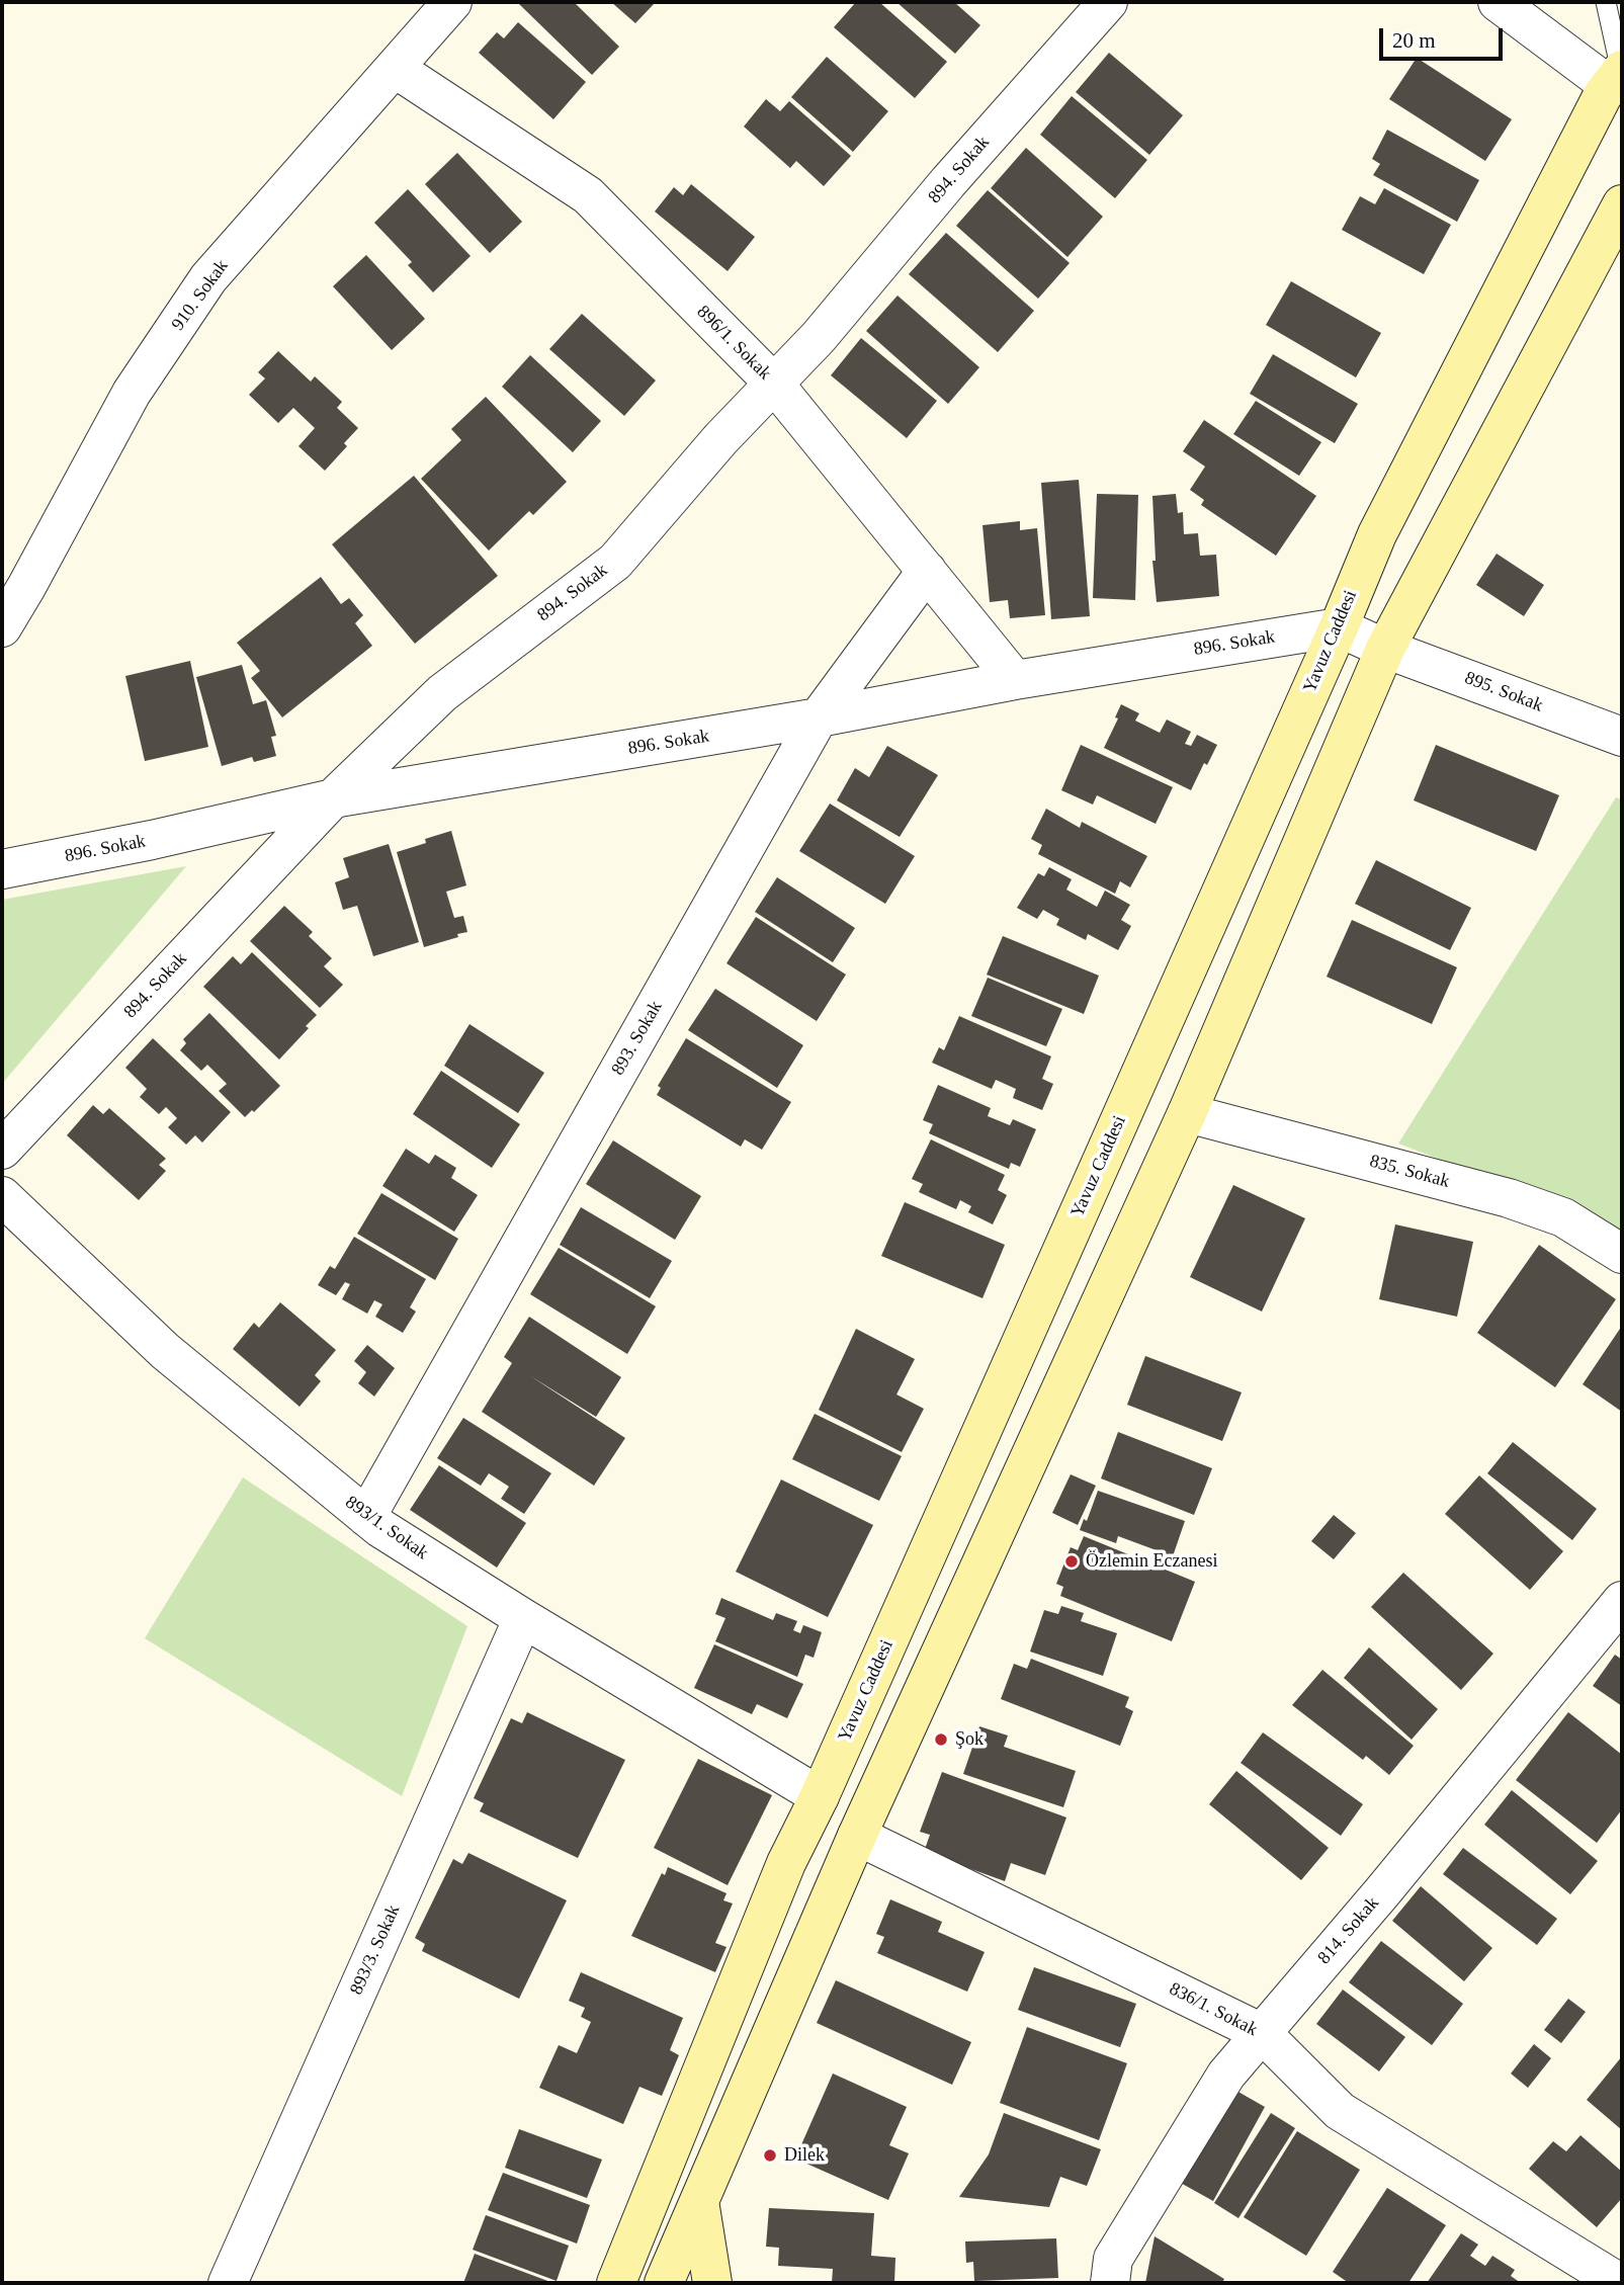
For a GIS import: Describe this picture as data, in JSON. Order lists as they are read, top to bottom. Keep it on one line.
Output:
{"streets":{"main road":["Yavuz Caddesi"],"street":["894. Sokak","910. Sokak","896/1. Sokak","896. Sokak","895. Sokak","893. Sokak","835. Sokak","893/1. Sokak","814. Sokak","893/3. Sokak","836/1. Sokak"]},"crossings":[["894. Sokak","896/1. Sokak"],["894. Sokak","896. Sokak"],["910. Sokak","896/1. Sokak"],["896/1. Sokak","896. Sokak"],["896/1. Sokak","893. Sokak"],["Yavuz Caddesi","896. Sokak"],["Yavuz Caddesi","895. Sokak"],["Yavuz Caddesi","893/1. Sokak"],["896. Sokak","895. Sokak"],["896. Sokak","893. Sokak"],["893. Sokak","893/1. Sokak"],["893/1. Sokak","893/3. Sokak"],["814. Sokak","836/1. Sokak"]],"places":["Özlemin Eczanesi","Şok","Dilek"],"scale_bar":"20 m"}
